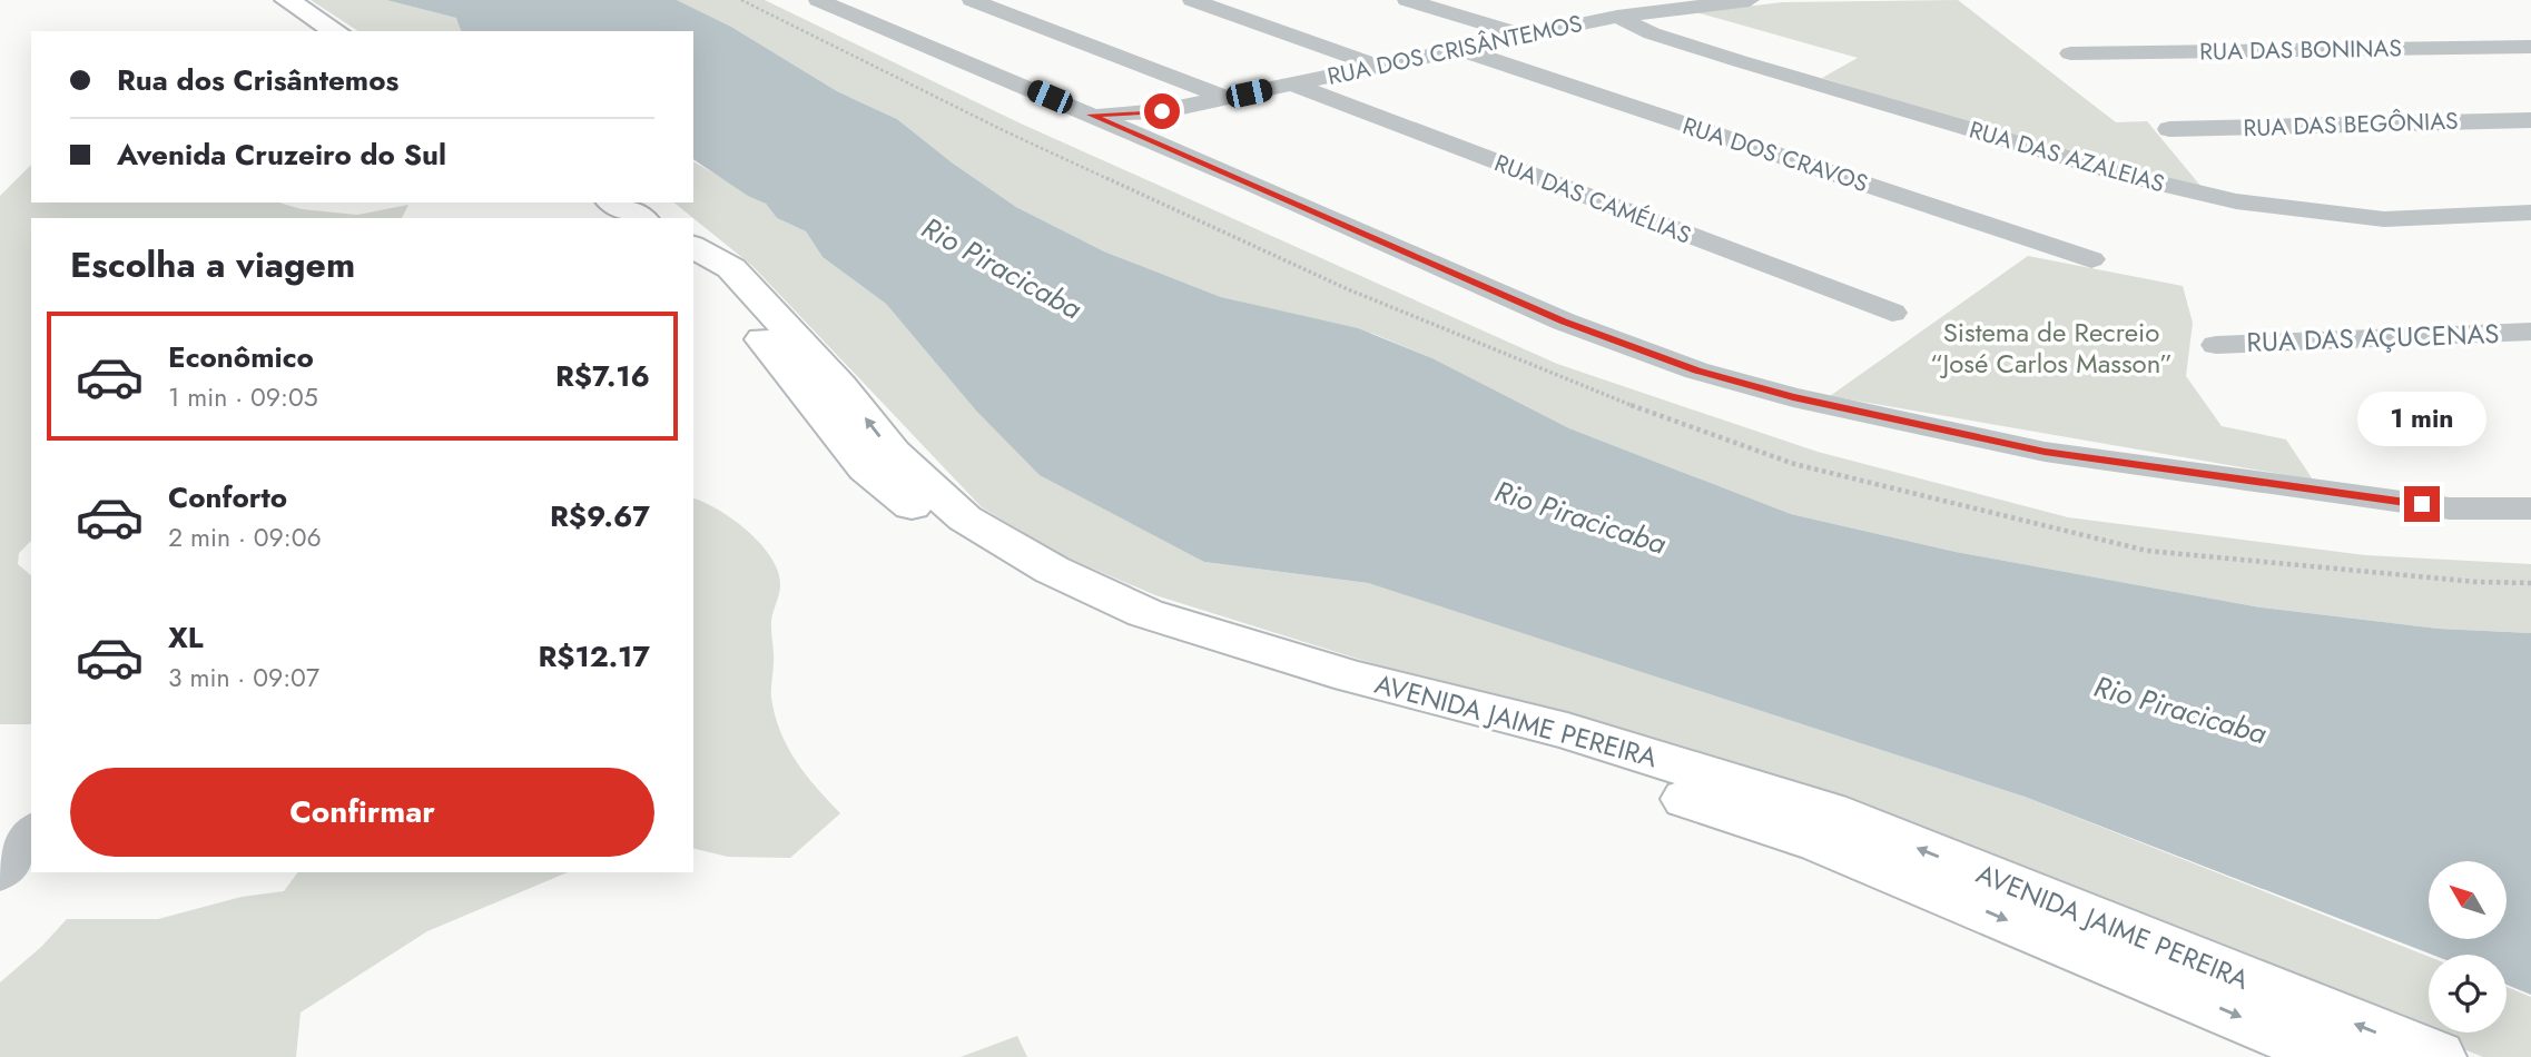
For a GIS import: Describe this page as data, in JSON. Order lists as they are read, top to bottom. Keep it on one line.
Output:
{"streets":{"main road":["AVENIDA JAIME PEREIRA"],"street":["RUA DOS CRISÂNTEMOS","RUA DAS BONINAS","RUA DAS BEGÔNIAS","RUA DOS CRAVOS","RUA DAS AZALEIAS","RUA DAS CAMÉLIAS","RUA DAS AÇUCENAS"]},"crossings":[["RUA DOS CRISÂNTEMOS","RUA DOS CRAVOS"],["RUA DOS CRISÂNTEMOS","RUA DAS AZALEIAS"],["RUA DOS CRISÂNTEMOS","RUA DAS CAMÉLIAS"]],"water":["Rio Piracicaba"],"parks":["Sistema de Recreio “José Carlos Masson”"],"north":"top left","page":{"banner":["Rua dos Crisântemos","Avenida Cruzeiro do Sul"],"heading":"Escolha a viagem","list":[{"name":"Econômico","note":"1 min · 09:05","value":"R$7.16"},{"name":"Conforto","note":"2 min · 09:06","value":"R$9.67"},{"name":"XL","note":"3 min · 09:07","value":"R$12.17"}],"bubble":"1 min","buttons":"Confirmar"}}
